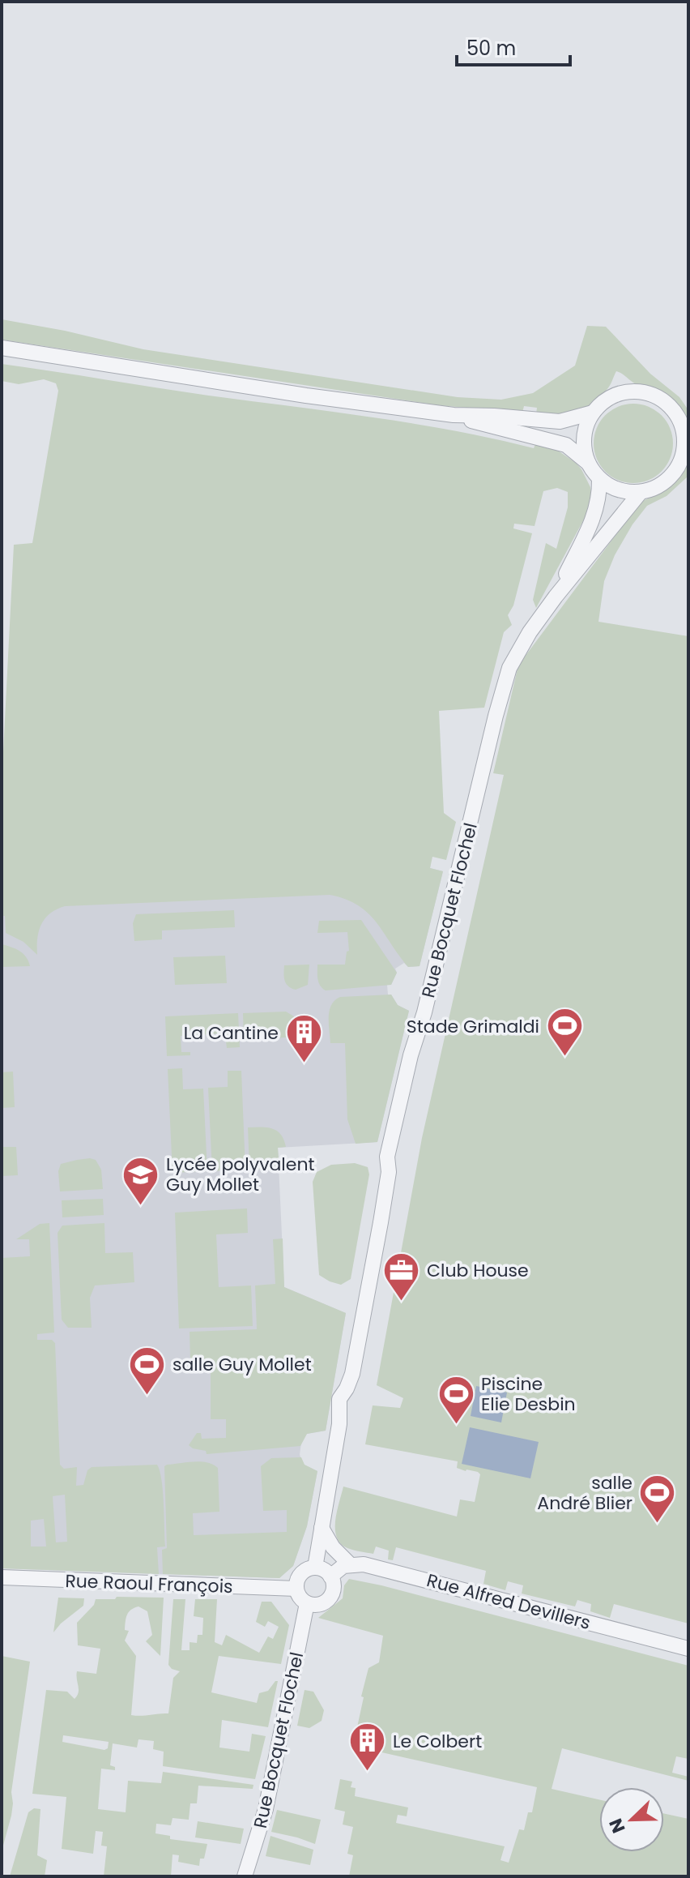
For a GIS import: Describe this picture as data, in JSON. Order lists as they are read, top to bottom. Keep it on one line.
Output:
{"streets":{"street":["Rue Bocquet Flochel","Rue Raoul François","Rue Alfred Devillers"]},"crossings":[["Rue Bocquet Flochel","Rue Raoul François"]],"places":{"sports":["Stade Grimaldi","salle Guy Mollet","Piscine Elie Desbin","salle André Blier"],"building":["La Cantine","Le Colbert"],"school or university":["Lycée polyvalent Guy Mollet"],"office":["Club House"]},"scale_bar":"50 m","north":"bottom left"}
